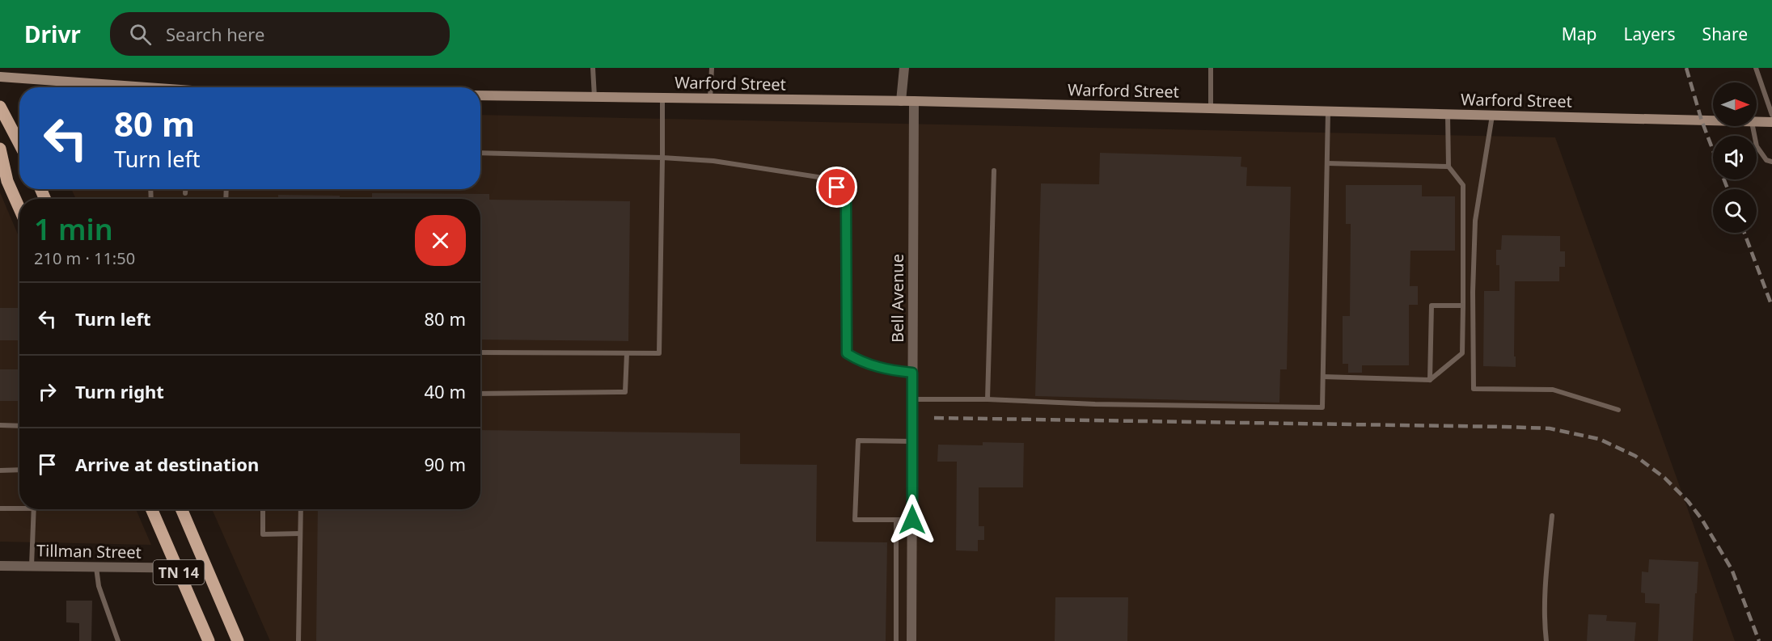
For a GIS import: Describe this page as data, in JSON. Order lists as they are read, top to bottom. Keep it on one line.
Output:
{"streets":{"main road":["Warford Street","TN 14"],"street":["Bell Avenue","Tillman Street"]},"crossings":[["Warford Street","Bell Avenue"],["Tillman Street","TN 14"]],"north":"right","page":{"header":"Drivr","search":"Search here","nav":["Map","Layers","Share"],"turn":["80 m","Turn left"],"heading":["1 min","210 m · 11:50"],"list":[{"name":"Turn left","value":"80 m"},{"name":"Turn right","value":"40 m"},{"name":"Arrive at destination","value":"90 m"}]}}
